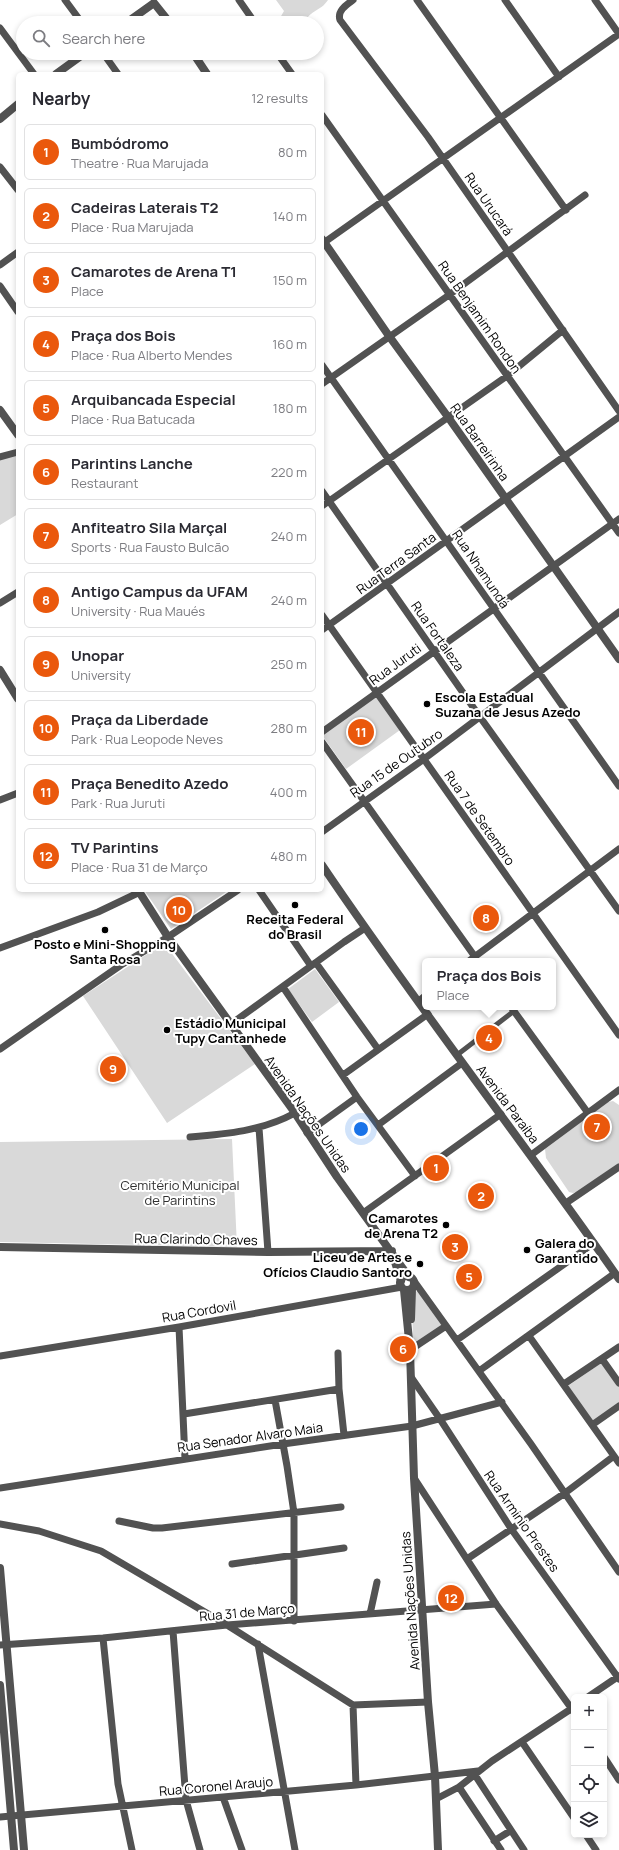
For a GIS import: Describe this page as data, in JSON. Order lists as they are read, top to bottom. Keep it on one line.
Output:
{"streets":{"street":["Rua Urucará","Rua Benjamim Rondon","Rua Barreirinha","Rua Terra Santa","Rua Nhamundá","Rua Fortaleza","Rua Juruti","Rua 15 de Outubro","Rua 7 de Setembro","Avenida Paraíba","Avenida Nações Unidas","Rua Clarindo Chaves","Rua Cordovil","Rua Senador Alvaro Maia","Rua Arminio Prestes","Rua 31 de Março","Rua Coronel Araujo"]},"crossings":[["Rua Benjamim Rondon","Rua Terra Santa"],["Rua Benjamim Rondon","Rua Juruti"],["Rua Barreirinha","Rua Terra Santa"],["Rua Barreirinha","Rua Juruti"],["Rua Barreirinha","Rua 15 de Outubro"],["Rua Terra Santa","Rua Nhamundá"],["Rua Terra Santa","Rua Fortaleza"],["Rua Terra Santa","Rua 7 de Setembro"],["Rua Nhamundá","Rua Juruti"],["Rua Nhamundá","Rua 15 de Outubro"],["Rua Fortaleza","Rua Juruti"],["Rua Fortaleza","Rua 15 de Outubro"],["Rua Juruti","Rua 7 de Setembro"],["Rua 15 de Outubro","Rua 7 de Setembro"],["Avenida Nações Unidas","Rua Clarindo Chaves"],["Avenida Nações Unidas","Rua Cordovil"],["Avenida Nações Unidas","Rua Senador Alvaro Maia"],["Avenida Nações Unidas","Rua Arminio Prestes"],["Avenida Nações Unidas","Rua 31 de Março"],["Avenida Nações Unidas","Rua Coronel Araujo"],["Rua Senador Alvaro Maia","Rua Arminio Prestes"]],"parks":["Cemitério Municipal de Parintins"],"places":["Escola Estadual Suzana de Jesus Azedo","Receita Federal do Brasil","Posto e Mini-Shopping Santa Rosa","Estádio Municipal Tupy Cantanhede","Camarotes de Arena T2","Galera do Garantido","Liceu de Artes e Ofícios Claudio Santoro"],"page":{"search":"Search here","heading":["Nearby","12 results"],"list":[{"mark":"1","name":"Bumbódromo","note":"Theatre · Rua Marujada","value":"80 m"},{"mark":"2","name":"Cadeiras Laterais T2","note":"Place · Rua Marujada","value":"140 m"},{"mark":"3","name":"Camarotes de Arena T1","note":"Place","value":"150 m"},{"mark":"4","name":"Praça dos Bois","note":"Place · Rua Alberto Mendes","value":"160 m"},{"mark":"5","name":"Arquibancada Especial","note":"Place · Rua Batucada","value":"180 m"},{"mark":"6","name":"Parintins Lanche","note":"Restaurant","value":"220 m"},{"mark":"7","name":"Anfiteatro Sila Marçal","note":"Sports · Rua Fausto Bulcão","value":"240 m"},{"mark":"8","name":"Antigo Campus da UFAM","note":"University · Rua Maués","value":"240 m"},{"mark":"9","name":"Unopar","note":"University","value":"250 m"},{"mark":"10","name":"Praça da Liberdade","note":"Park · Rua Leopode Neves","value":"280 m"},{"mark":"11","name":"Praça Benedito Azedo","note":"Park · Rua Juruti","value":"400 m"},{"mark":"12","name":"TV Parintins","note":"Place · Rua 31 de Março","value":"480 m"}],"pins":["11","10","8","4","9","7","1","2","3","5","6","12"],"popup":["Praça dos Bois","Place"],"map_buttons":["+","−"]}}
